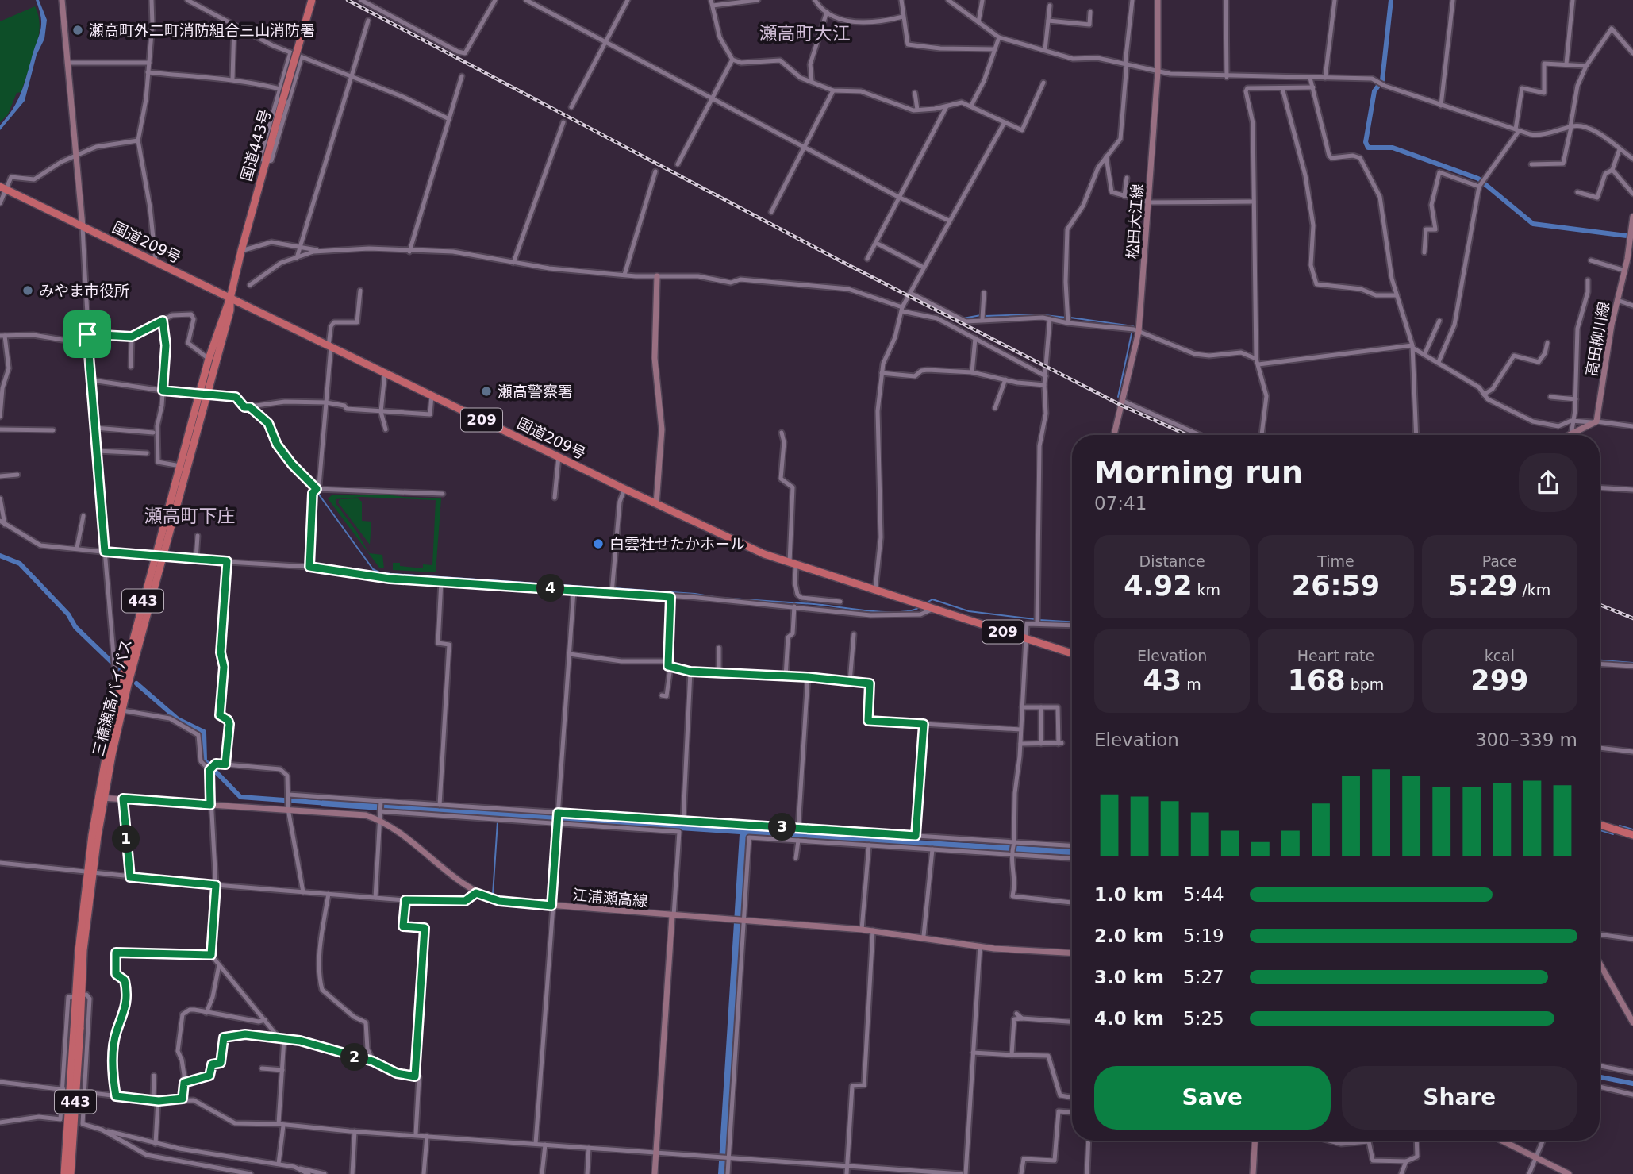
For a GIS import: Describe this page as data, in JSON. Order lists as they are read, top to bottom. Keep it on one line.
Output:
{"streets":{"highway":["国道443号","国道209号","209","443","三橋瀬高バイパス"],"main road":["松田大江線","高田柳川線","江浦瀬高線"]},"crossings":[["国道443号","国道209号"],["国道443号","三橋瀬高バイパス"],["国道209号","三橋瀬高バイパス"],["三橋瀬高バイパス","江浦瀬高線"]],"districts":["瀬高町大江","瀬高町下庄"],"places":["瀬高町外二町消防組合三山消防署","みやま市役所","瀬高警察署","白雲社せたかホール"],"page":{"heading":["Morning run","07:41"],"stats":[["Distance","4.92 km"],["Time","26:59"],["Pace","5:29 /km"],["Elevation","43 m"],["Heart rate","168 bpm"],["kcal","299"]],"pins":["4","3","1","2"],"chart":["Elevation","300–339 m"],"list":[{"name":"1.0 km","note":"5:44"},{"name":"2.0 km","note":"5:19"},{"name":"3.0 km","note":"5:27"},{"name":"4.0 km","note":"5:25"}],"buttons":["Save","Share"]}}
